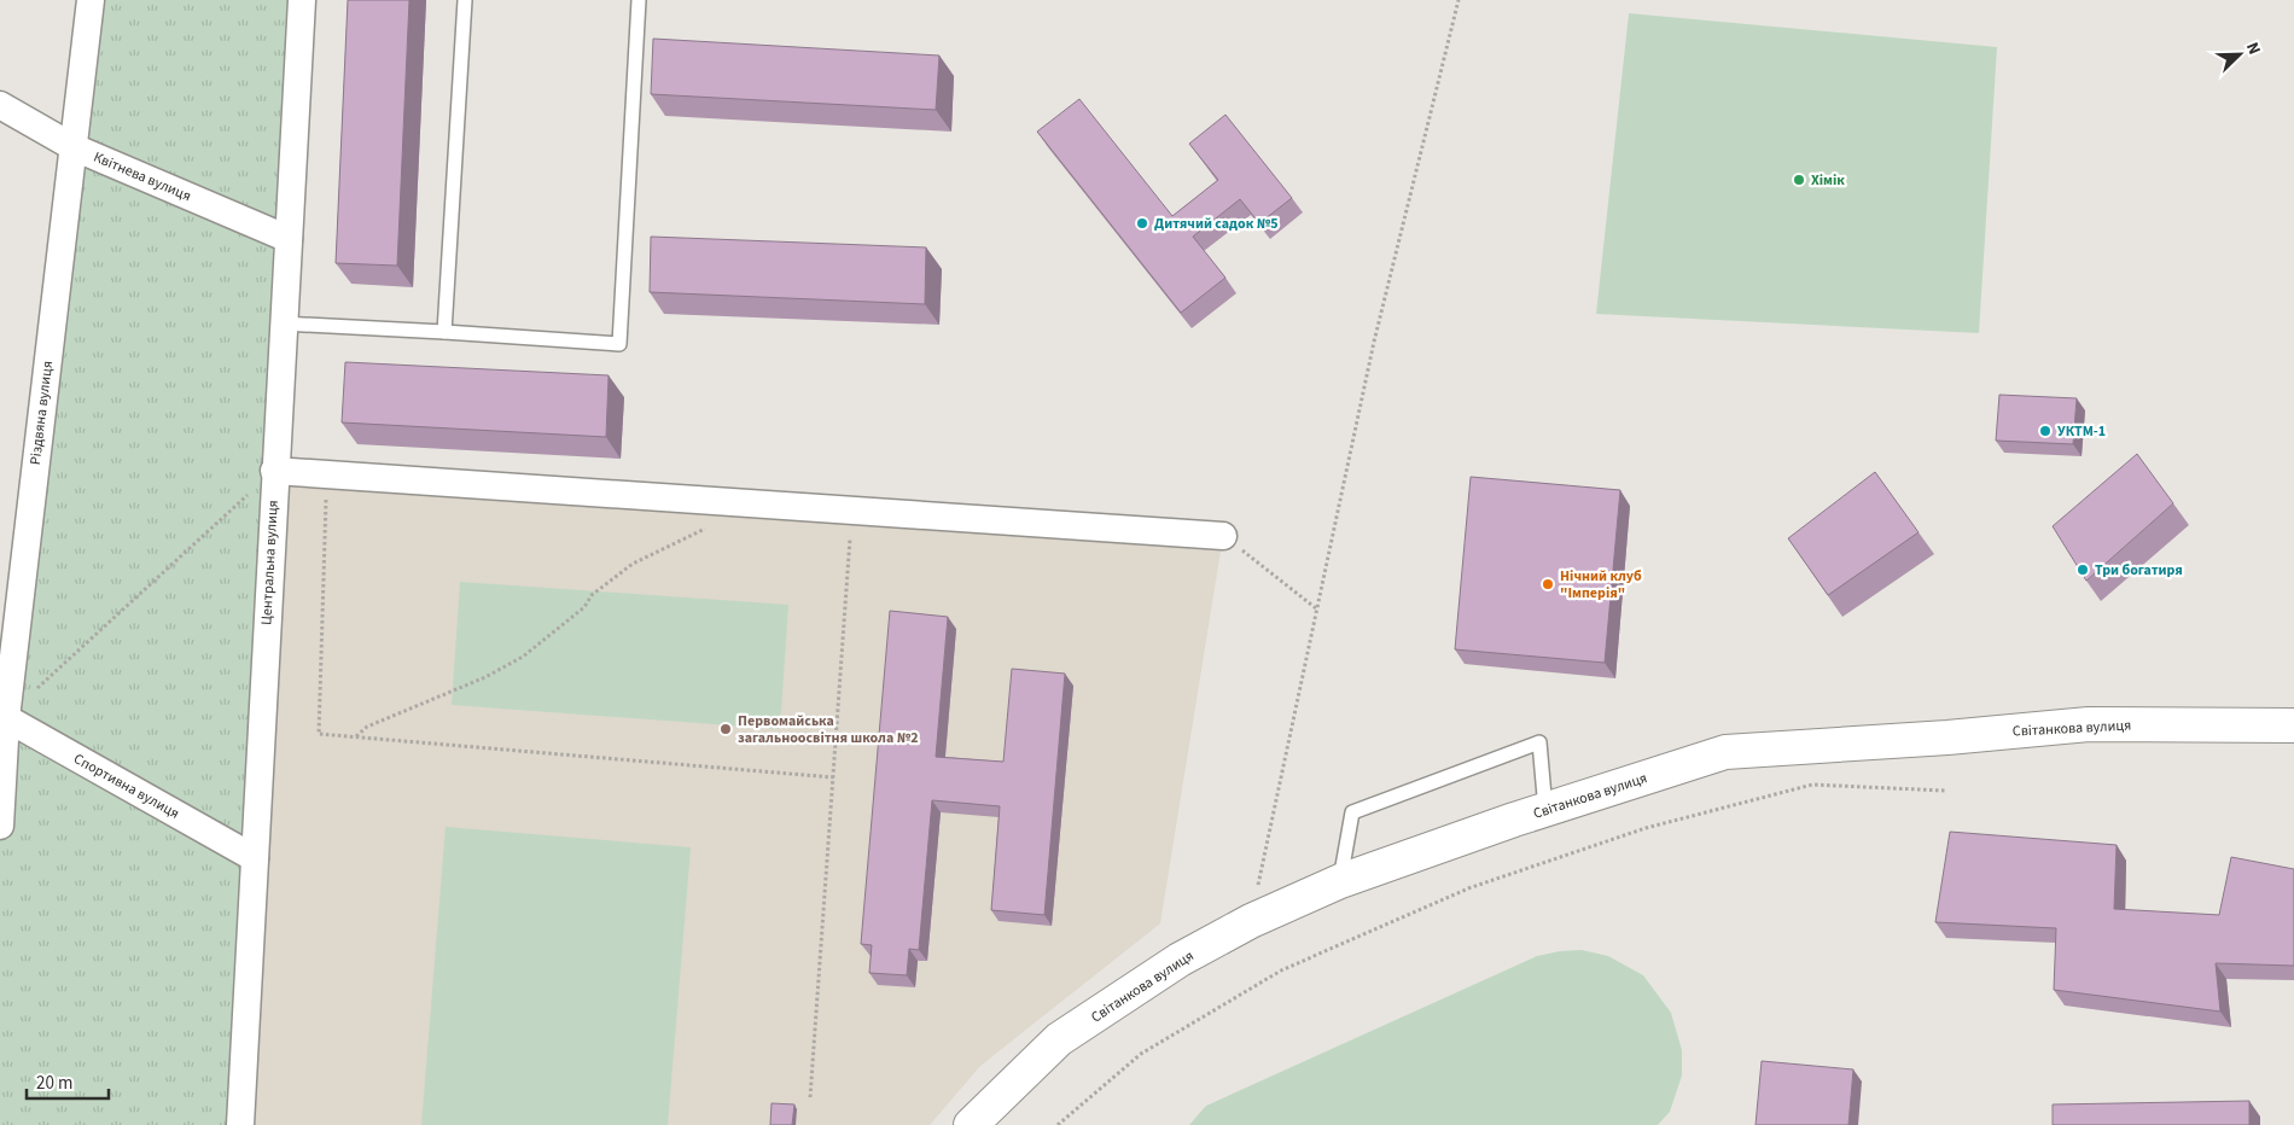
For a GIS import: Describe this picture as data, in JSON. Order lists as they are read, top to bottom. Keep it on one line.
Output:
{"streets":{"street":["Квітнева вулиця","Різдвяна вулиця","Центральна вулиця","Світанкова вулиця","Спортивна вулиця"]},"crossings":[["Квітнева вулиця","Різдвяна вулиця"],["Квітнева вулиця","Центральна вулиця"],["Різдвяна вулиця","Спортивна вулиця"],["Центральна вулиця","Спортивна вулиця"]],"places":["Хімік","Дитячий садок №5","УКТМ-1","Три богатиря","Нічний клуб \"Імперія\"","Первомайська загальноосвітня школа №2"],"scale_bar":"20 m","north":"top right"}
